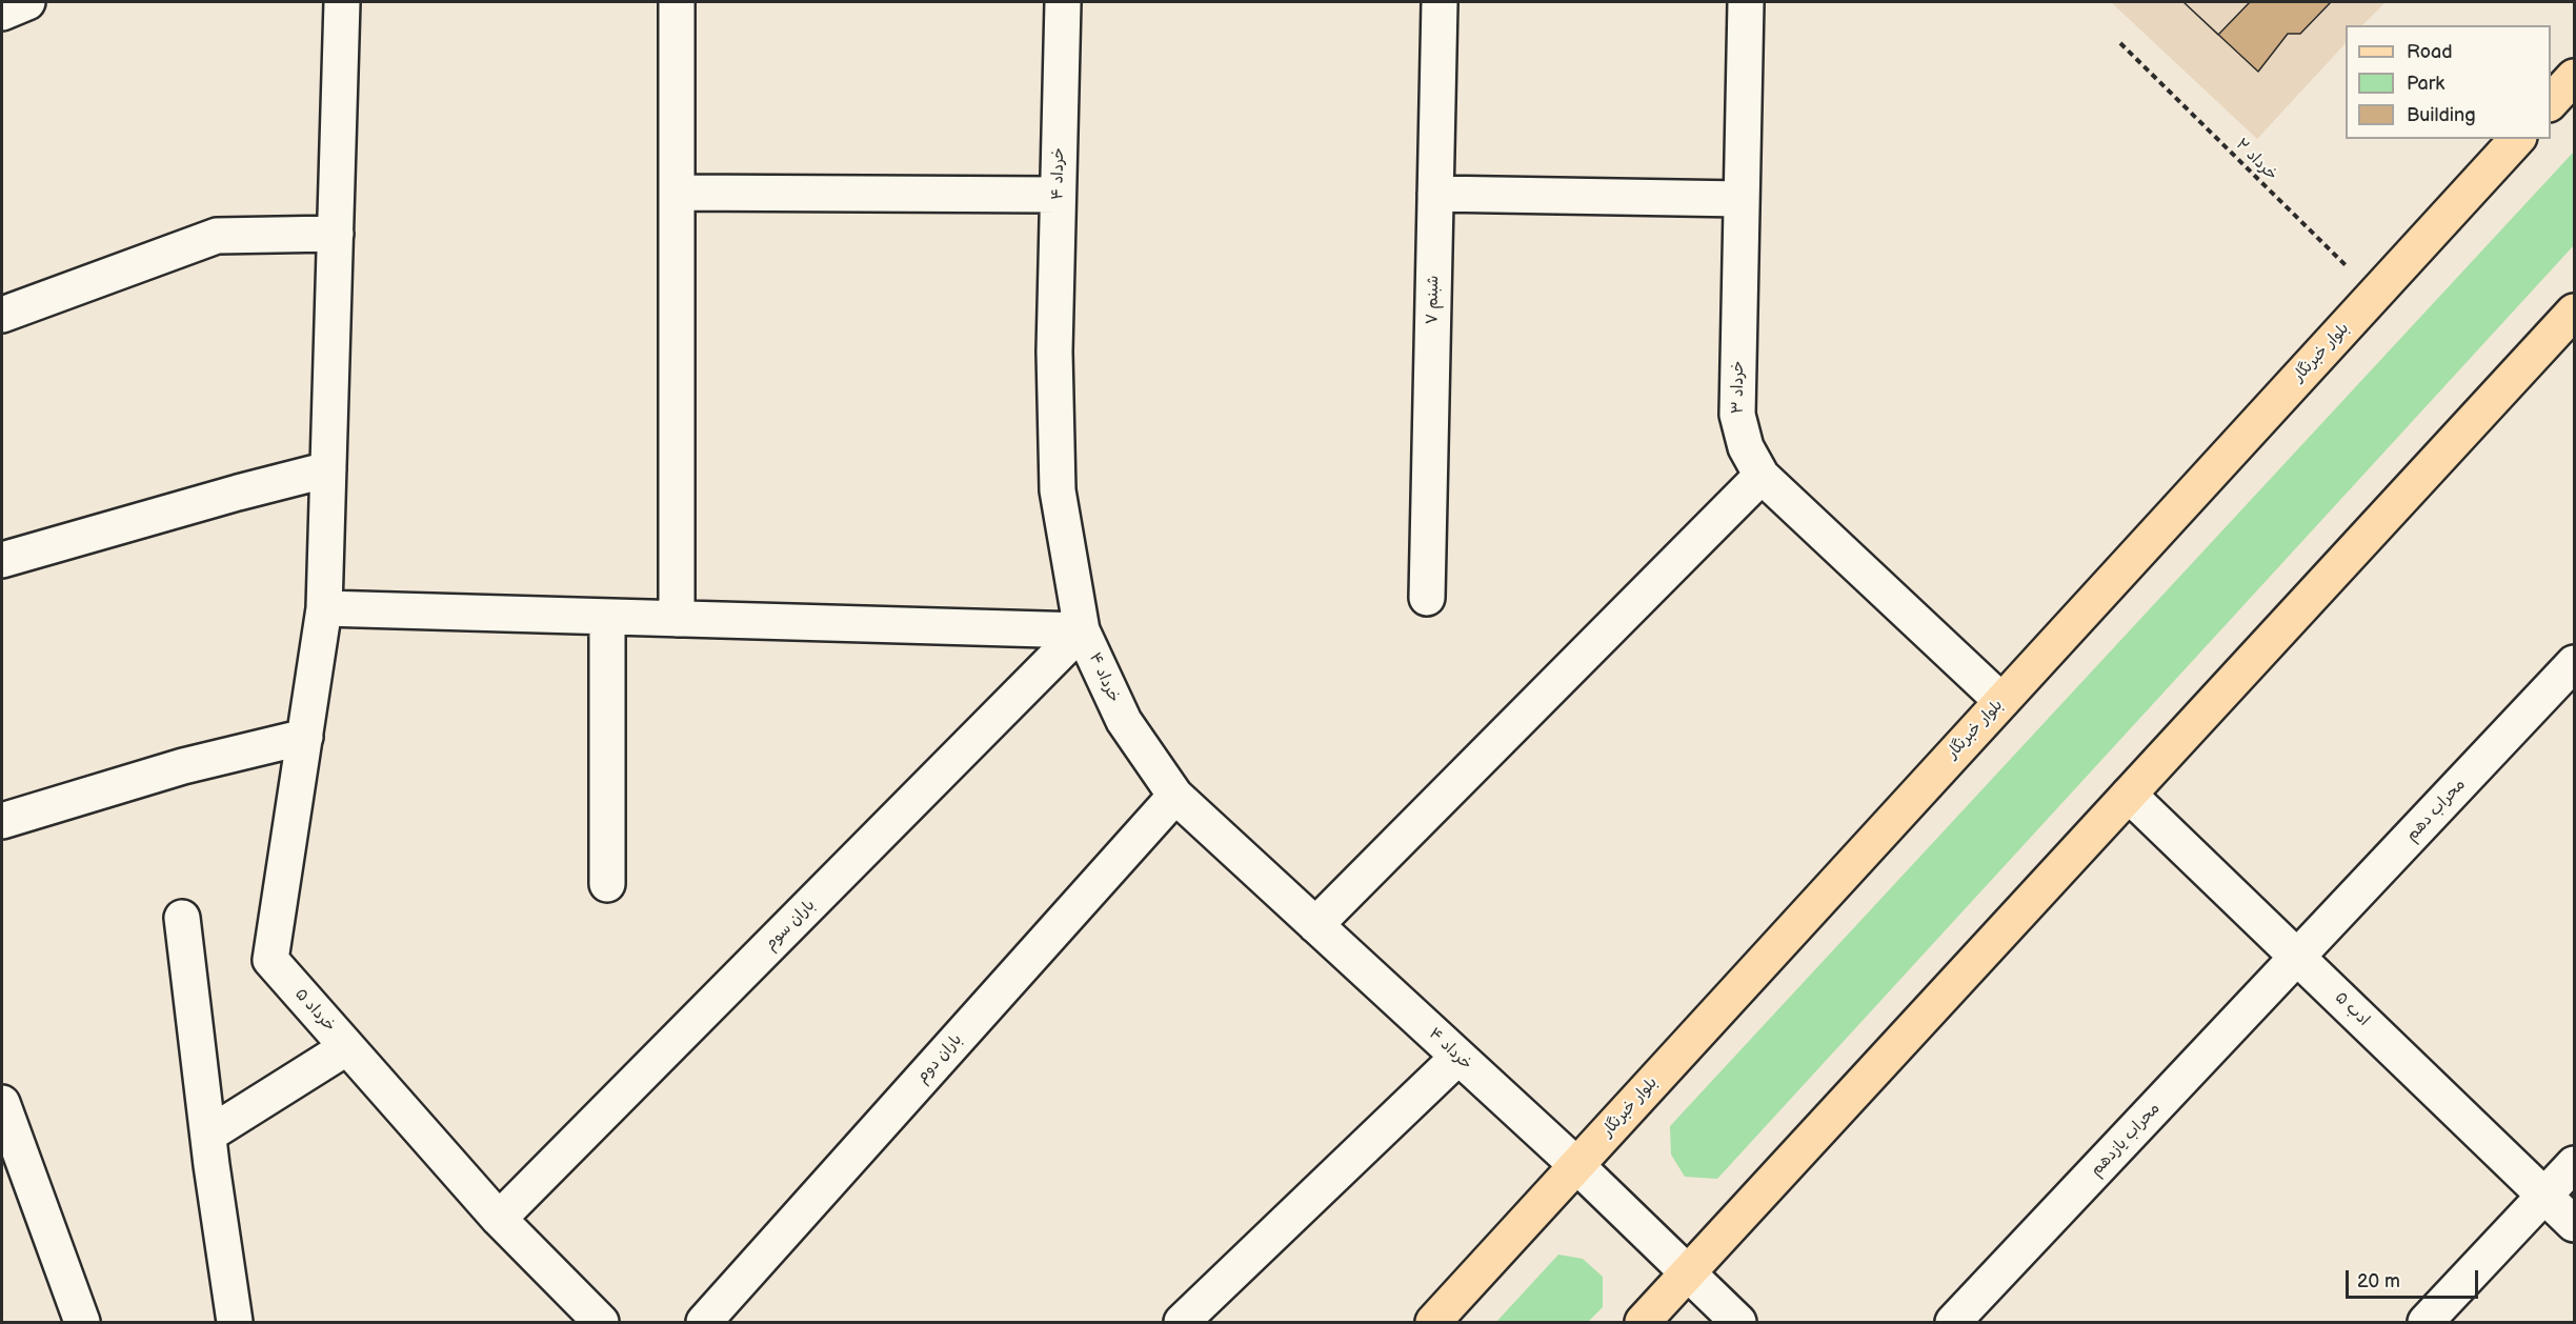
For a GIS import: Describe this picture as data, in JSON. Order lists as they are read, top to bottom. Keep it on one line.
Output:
{"streets":{"main road":["بلوار خبرنگار"],"street":["خرداد ۴","شبنم ۷","خرداد ۳","محراب دهم","باران سوم","ادب ۵","خرداد ۵","باران دوم","محراب یازدهم"],"path":["خرداد ۲"]},"crossings":[["خرداد ۲","بلوار خبرنگار"],["خرداد ۴","بلوار خبرنگار"],["خرداد ۴","باران سوم"],["خرداد ۴","باران دوم"],["بلوار خبرنگار","خرداد ۳"],["محراب دهم","ادب ۵"],["محراب دهم","محراب یازدهم"],["باران سوم","خرداد ۵"],["ادب ۵","محراب یازدهم"]],"legend":["Road","Park","Building"],"scale_bar":"20 m"}
